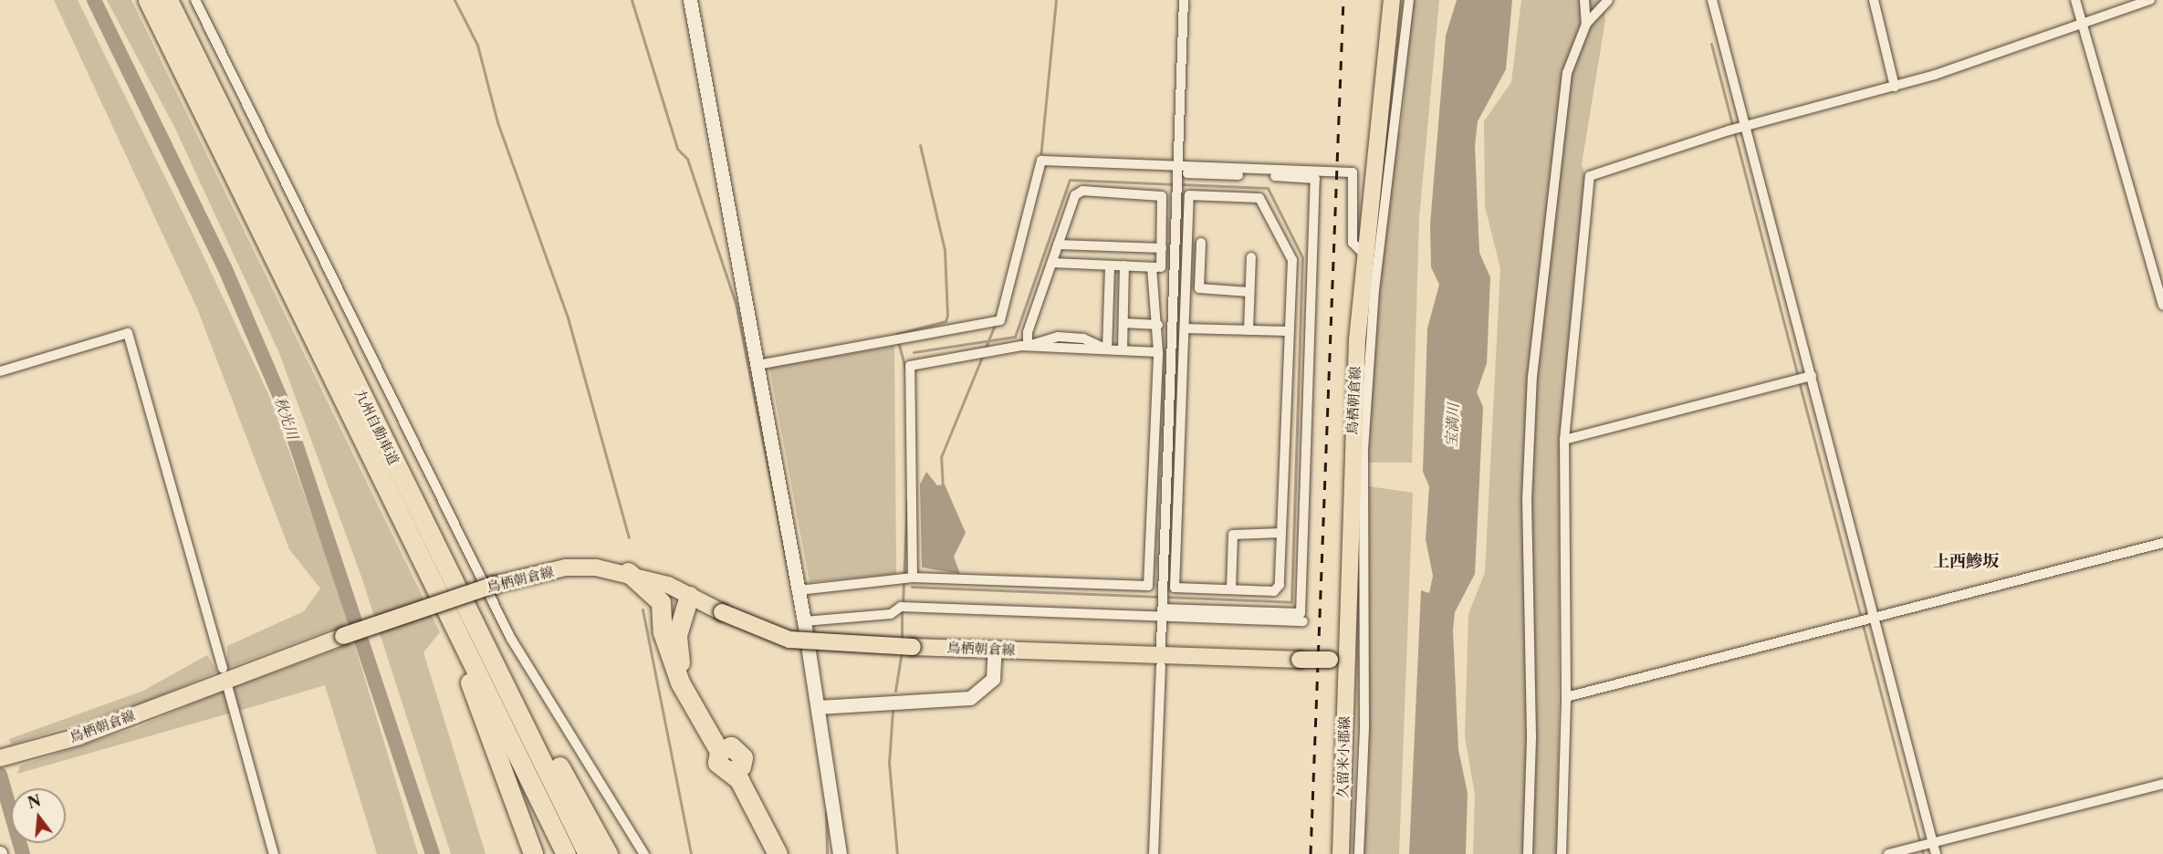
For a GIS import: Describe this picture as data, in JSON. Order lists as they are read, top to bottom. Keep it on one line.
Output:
{"streets":{"highway":["九州自動車道"],"main road":["鳥栖朝倉線","久留米小郡線"]},"crossings":[["鳥栖朝倉線","久留米小郡線"]],"districts":["上西鰺坂"],"water":["秋光川","宝満川"],"north":"top"}
